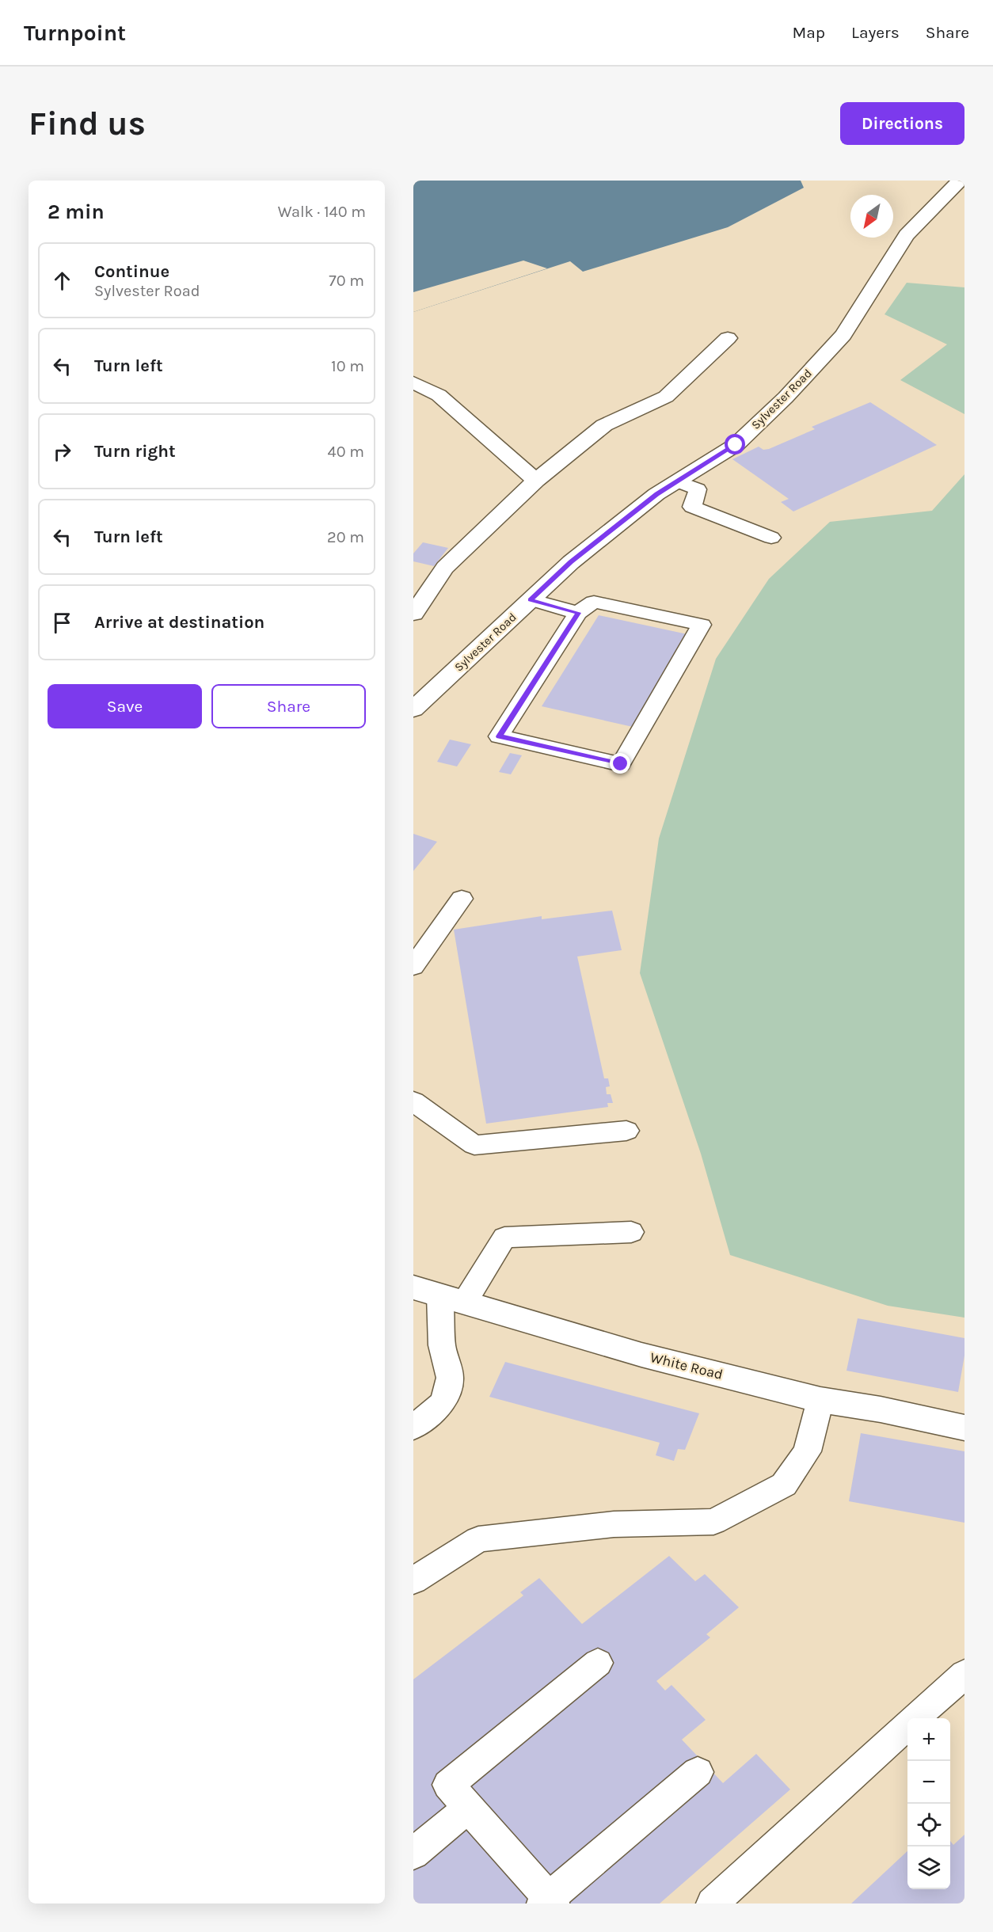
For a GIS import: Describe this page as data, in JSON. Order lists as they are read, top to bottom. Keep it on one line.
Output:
{"streets":{"street":["Sylvester Road","White Road"]},"north":"bottom left","page":{"header":"Turnpoint","nav":["Map","Layers","Share"],"buttons":["Directions",["Save","Share"]],"title":"Find us","heading":["2 min","Walk · 140 m"],"list":[["Continue","Sylvester Road","70 m"],["Turn left","10 m"],["Turn right","40 m"],["Turn left","20 m"],"Arrive at destination"],"map_buttons":["+","−"]}}
